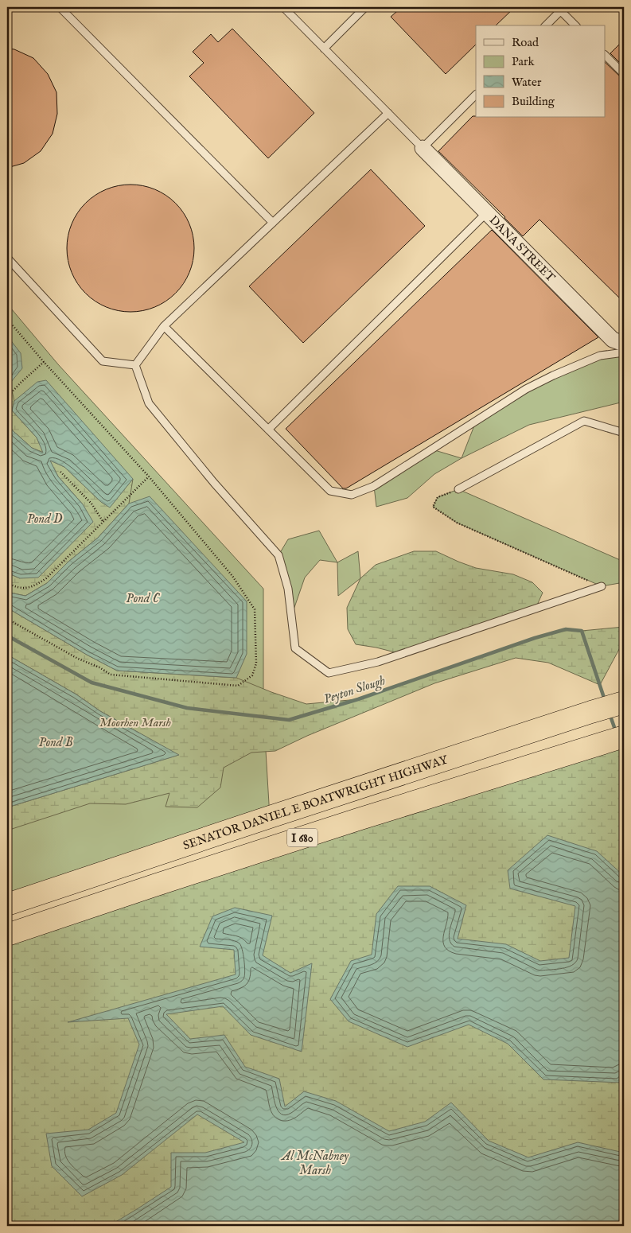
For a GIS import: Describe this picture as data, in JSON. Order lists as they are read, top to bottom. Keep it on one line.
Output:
{"streets":{"highway":["SENATOR DANIEL E BOATWRIGHT HIGHWAY","I 680"],"street":["DANA STREET"]},"water":["Pond D","Pond C","Peyton Slough","Pond B","Al McNabney Marsh"],"parks":["Moorhen Marsh"],"legend":["Road","Park","Water","Building"]}
